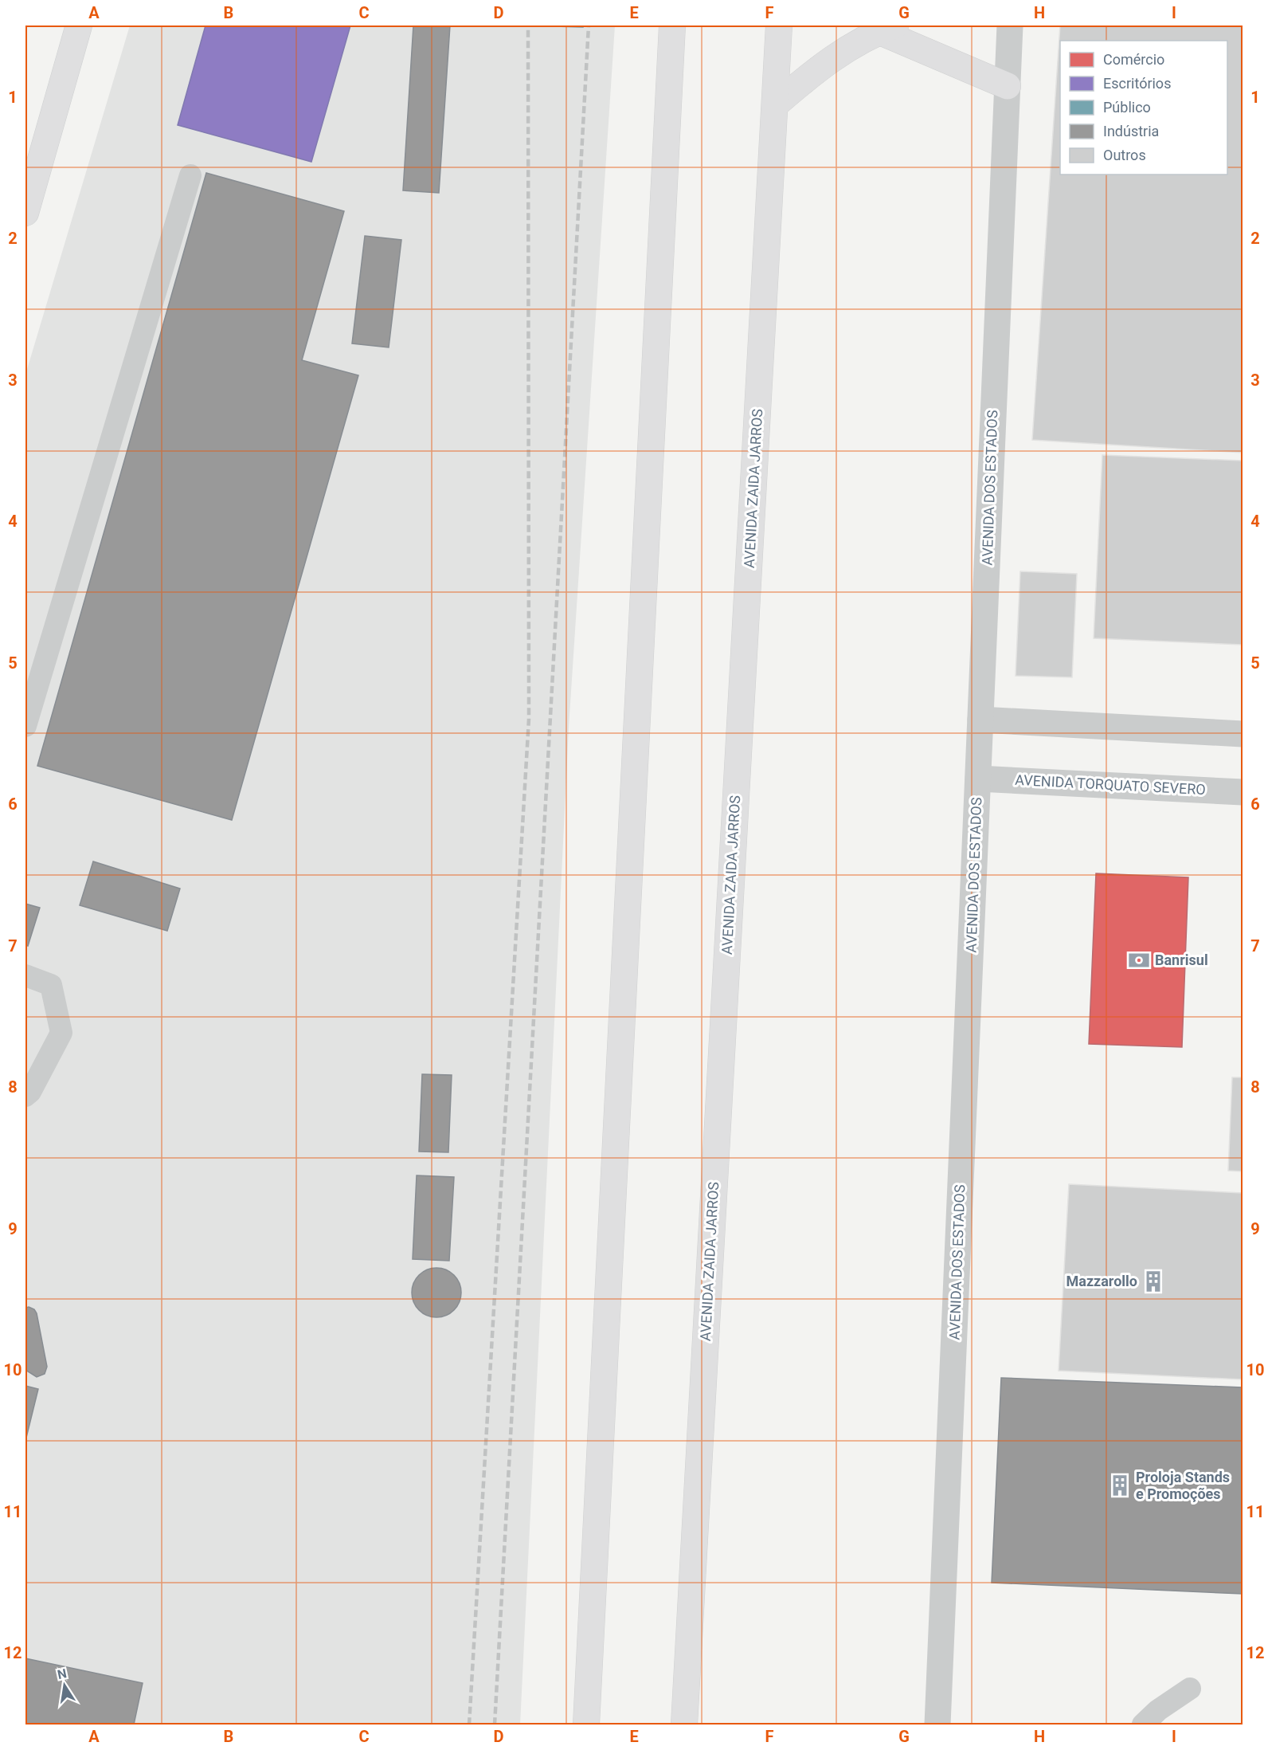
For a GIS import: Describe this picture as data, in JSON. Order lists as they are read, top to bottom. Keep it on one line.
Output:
{"streets":{"main road":["AVENIDA ZAIDA JARROS"],"street":["AVENIDA DOS ESTADOS","AVENIDA TORQUATO SEVERO"]},"crossings":[["AVENIDA DOS ESTADOS","AVENIDA TORQUATO SEVERO"]],"places":{"bank":["Banrisul"],"building":["Mazzarollo","Proloja Stands e Promoções"]},"legend":["Comércio","Escritórios","Público","Indústria","Outros"],"north":"top","grid":{"columns":["A","B","C","D","E","F","G","H","I"],"rows":["1","2","3","4","5","6","7","8","9","10","11","12"]}}
